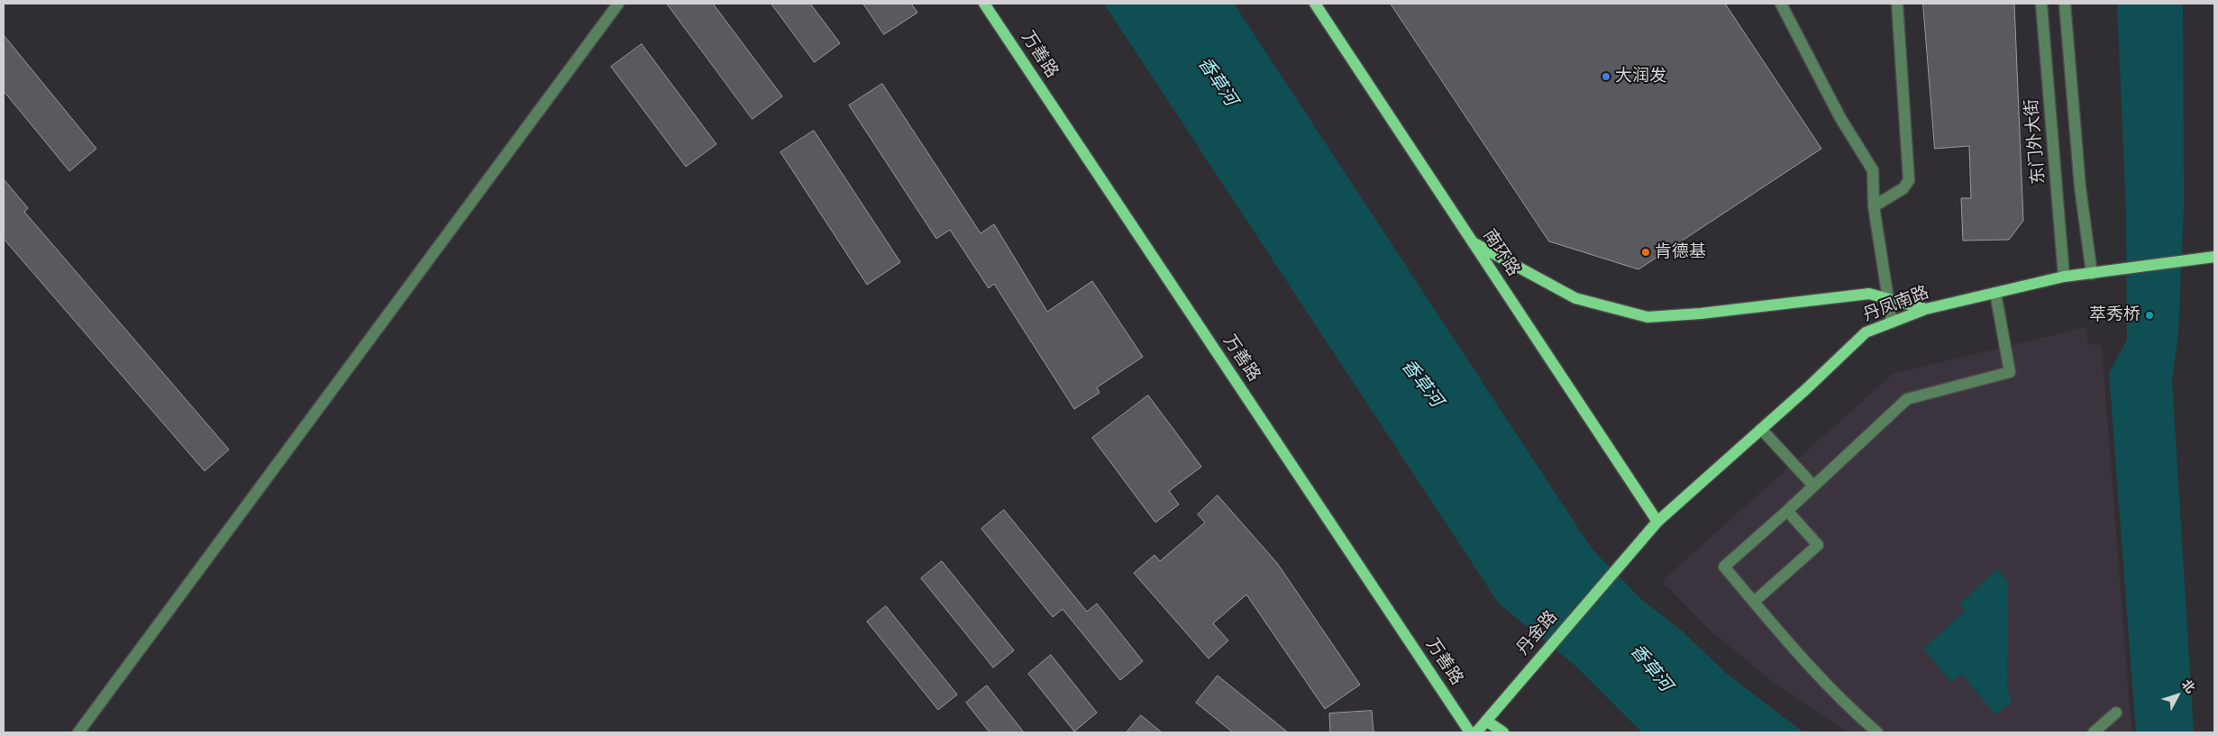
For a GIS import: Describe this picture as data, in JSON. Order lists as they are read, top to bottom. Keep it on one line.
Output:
{"streets":{"main road":["万善路","南环路","丹凤南路","丹金路"],"street":["东门外大街"]},"crossings":[["东门外大街","丹凤南路"],["南环路","丹凤南路"],["南环路","丹金路"],["丹凤南路","丹金路"]],"water":["香草河"],"places":["大润发","肯德基","萃秀桥"],"north":"top right"}
